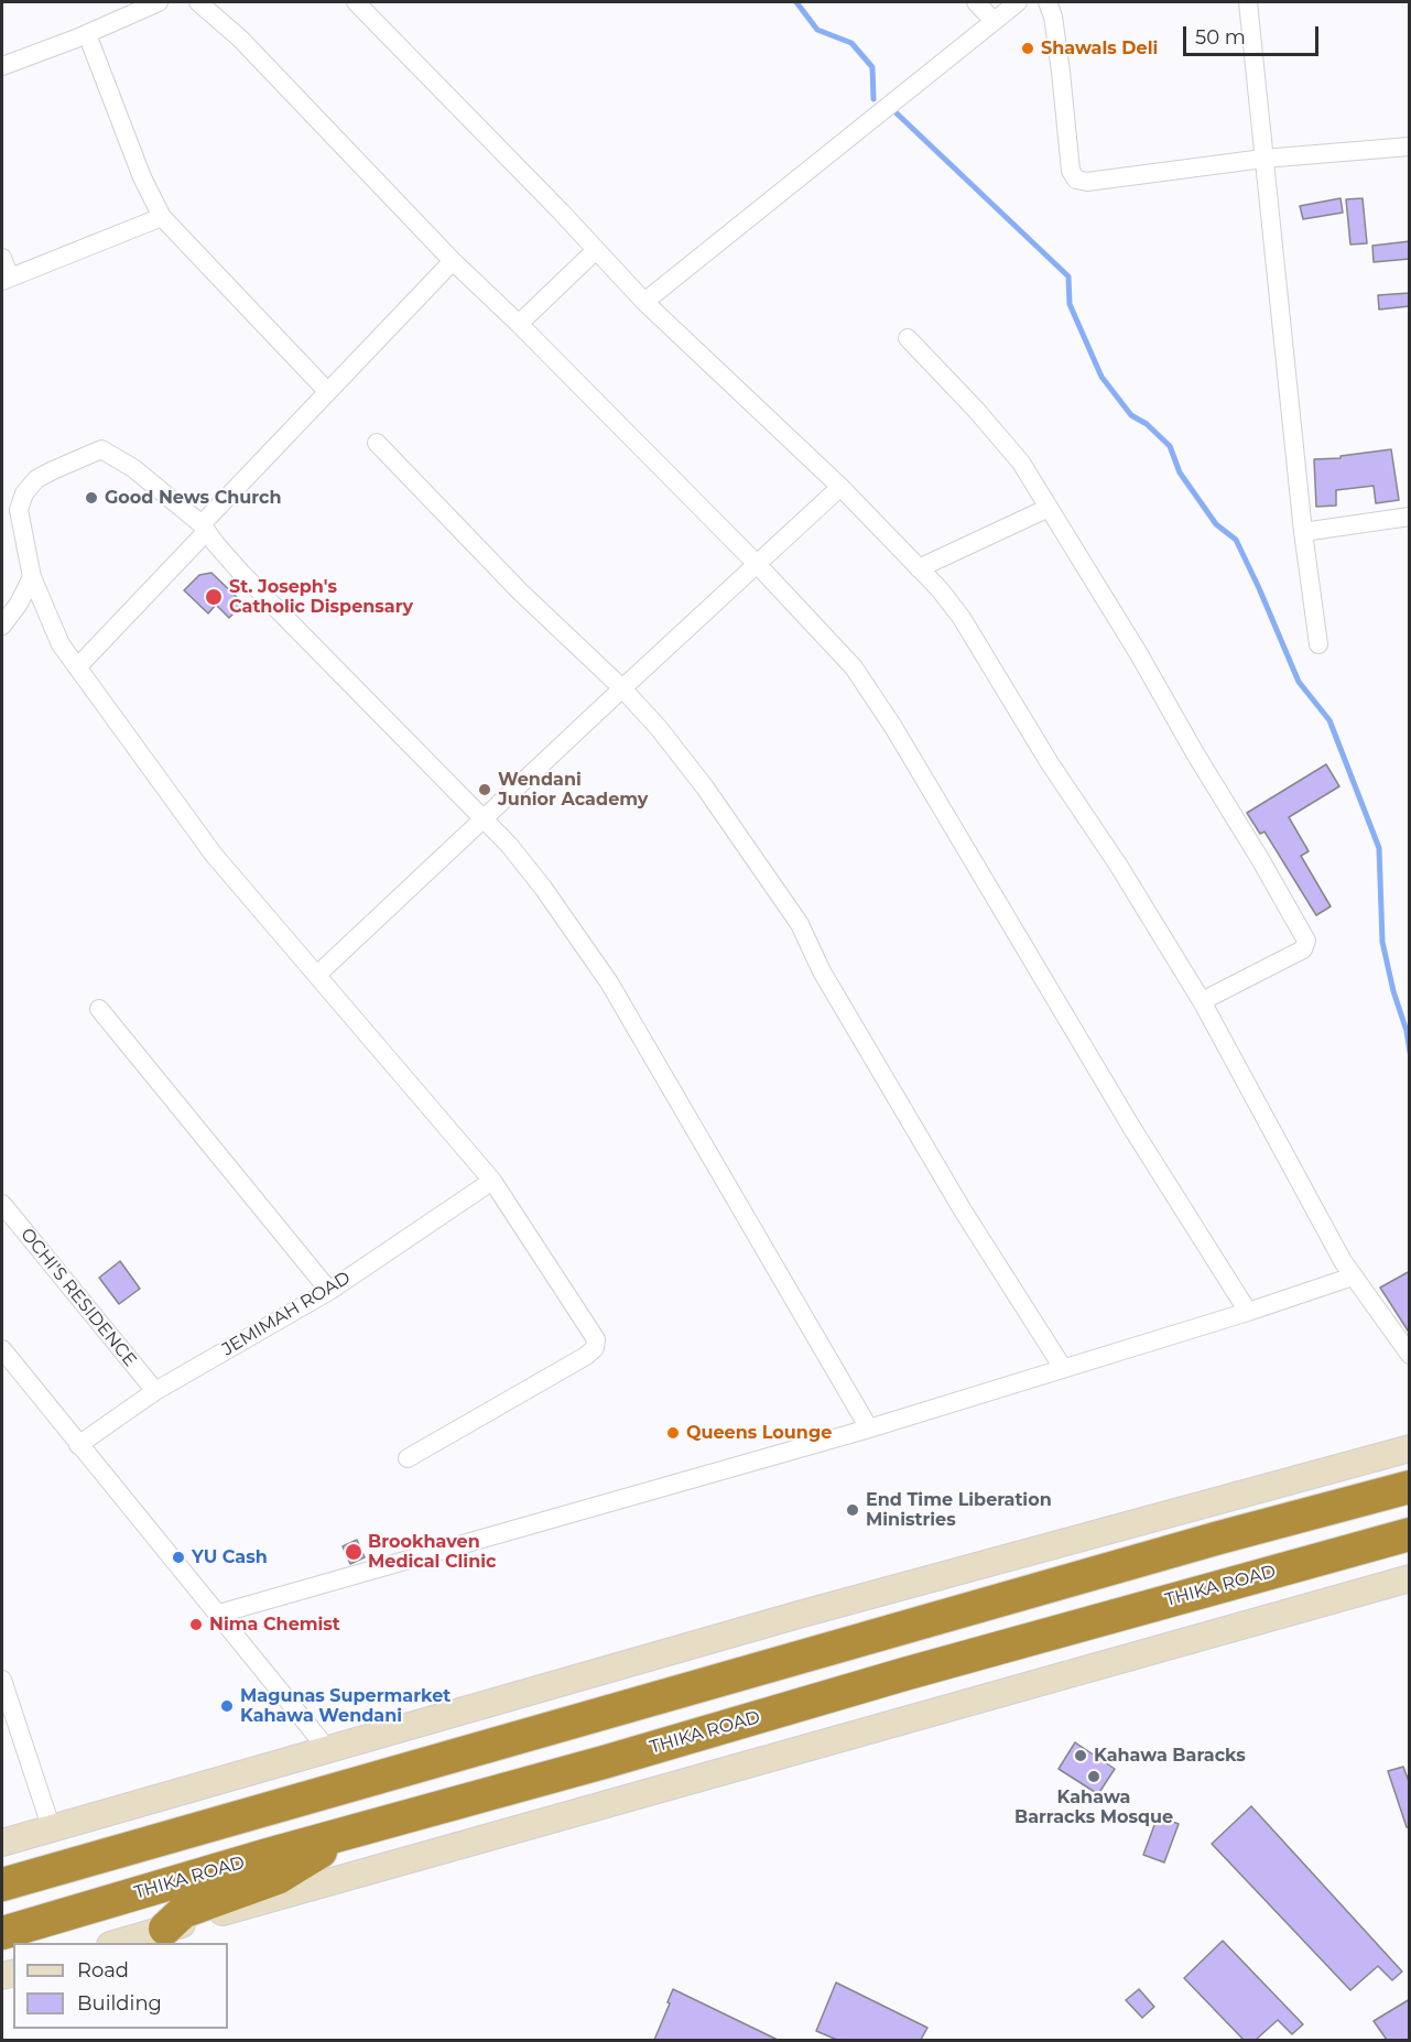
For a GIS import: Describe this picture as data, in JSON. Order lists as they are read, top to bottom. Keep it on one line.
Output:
{"streets":{"highway":["THIKA ROAD"],"street":["OCHI'S RESIDENCE","JEMIMAH ROAD"]},"crossings":[["OCHI'S RESIDENCE","JEMIMAH ROAD"]],"places":["Shawals Deli","Good News Church","St. Joseph's Catholic Dispensary","Wendani Junior Academy","Queens Lounge","End Time Liberation Ministries","Brookhaven Medical Clinic","YU Cash","Nima Chemist","Magunas Supermarket Kahawa Wendani","Kahawa Baracks","Kahawa Barracks Mosque"],"legend":["Road","Building"],"scale_bar":"50 m"}
